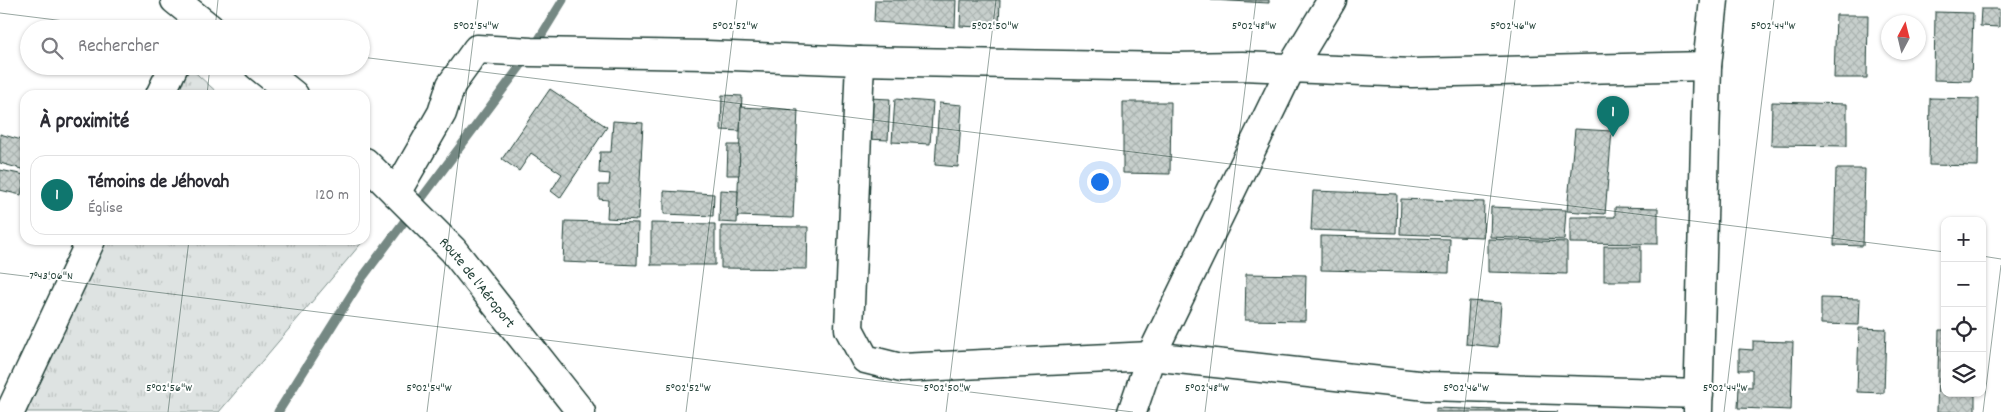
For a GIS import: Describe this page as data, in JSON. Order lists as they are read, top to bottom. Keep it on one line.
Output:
{"streets":{"street":["Route de l'Aéroport"]},"north":"top","page":{"search":"Rechercher","heading":"À proximité","pins":"1","list":[{"mark":"1","name":"Témoins de Jéhovah","note":"Église","value":"120 m"}],"map_buttons":["+","−"]},"coordinates":["5°02'54\"W","5°02'52\"W","5°02'50\"W","5°02'48\"W","5°02'46\"W","5°02'44\"W","7°43'06\"N","5°02'56\"W"]}
